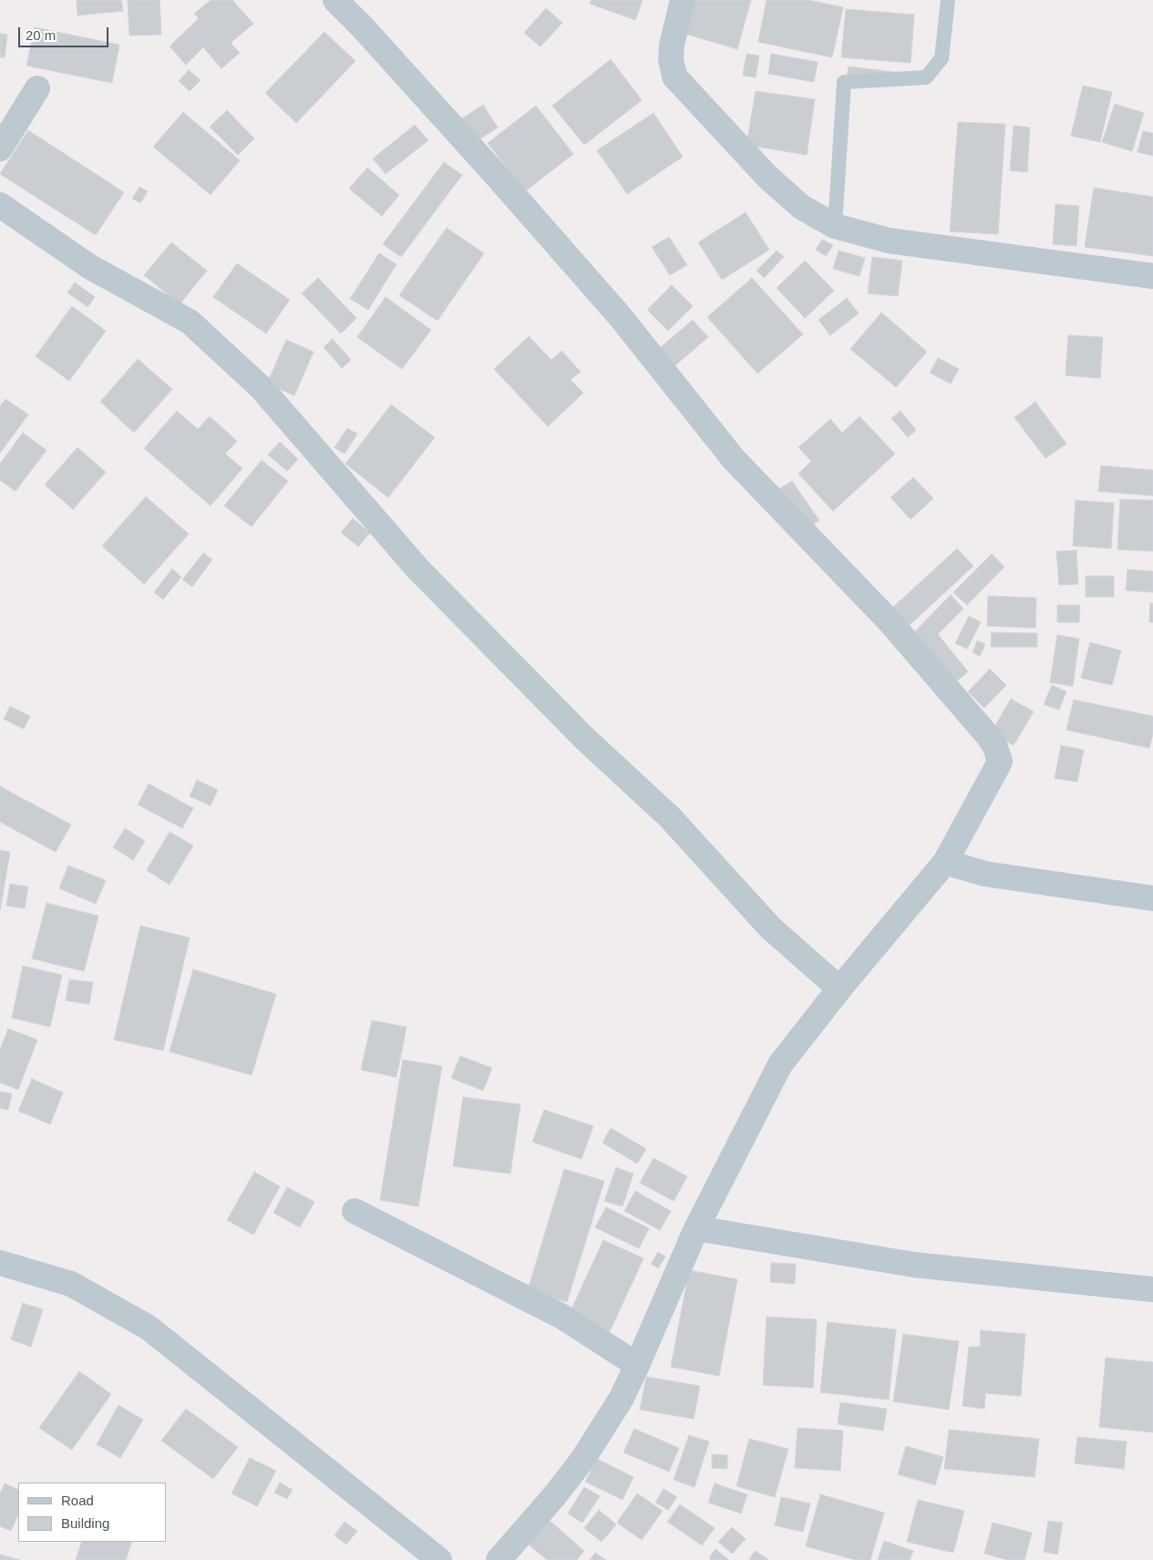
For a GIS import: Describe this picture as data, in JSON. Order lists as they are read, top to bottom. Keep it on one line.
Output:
{"legend":["Road","Building"],"scale_bar":"20 m"}
